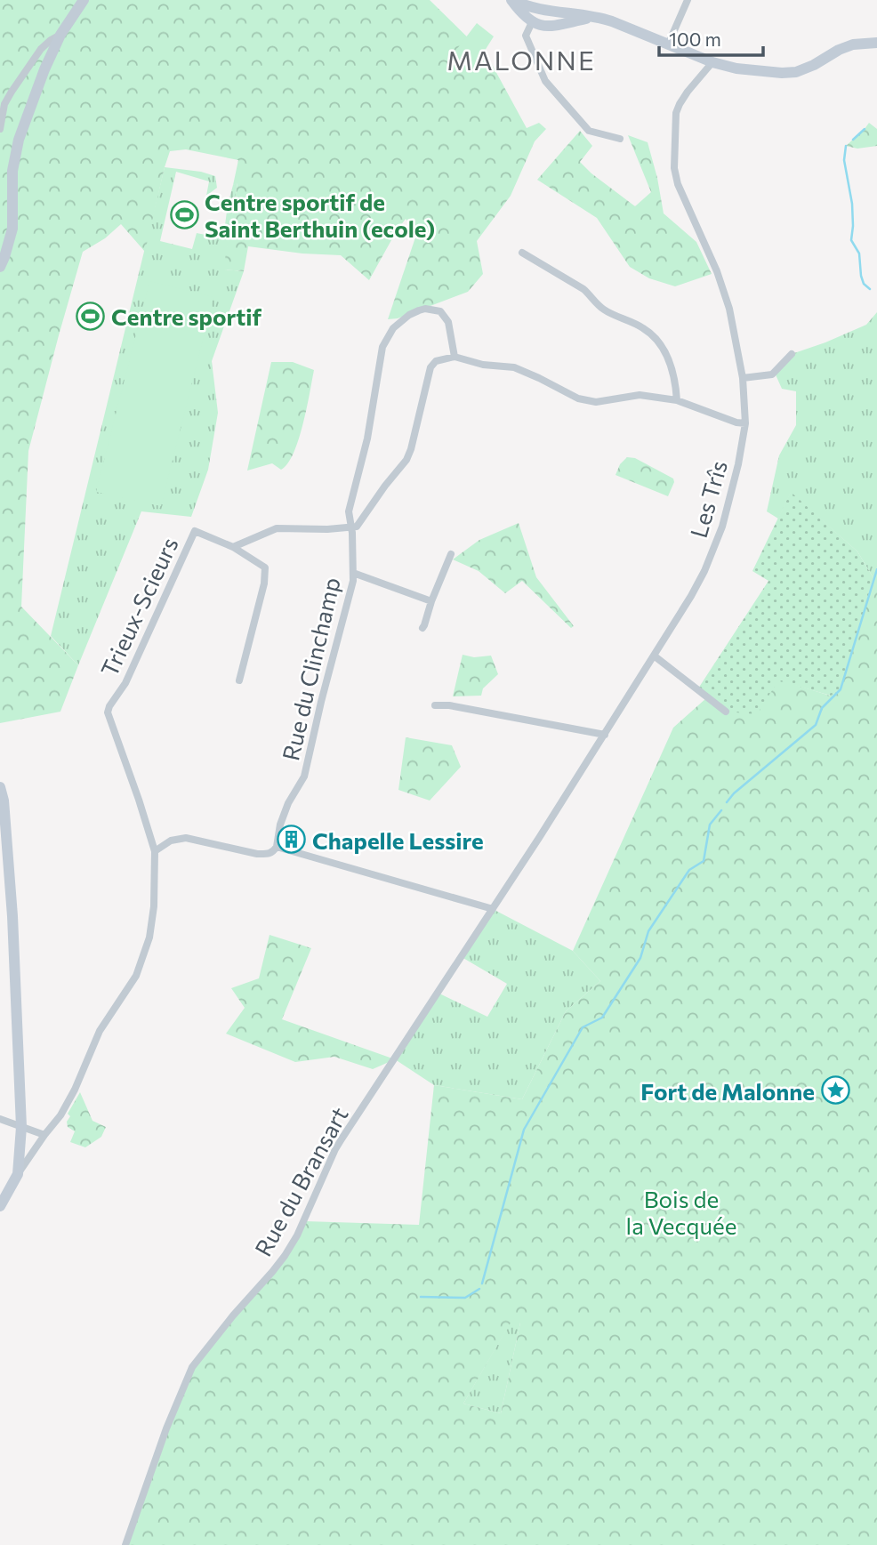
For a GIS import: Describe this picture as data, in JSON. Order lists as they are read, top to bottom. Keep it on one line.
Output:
{"streets":{"street":["Les Trîs","Trieux-Scieurs","Rue du Clinchamp","Rue du Bransart"]},"crossings":[["Les Trîs","Rue du Bransart"]],"districts":["MALONNE"],"parks":["Bois de la Vecquée"],"places":{"sports":["Centre sportif de Saint Berthuin (ecole)","Centre sportif"],"building":["Chapelle Lessire"],"place":["Fort de Malonne"]},"scale_bar":"100 m"}
